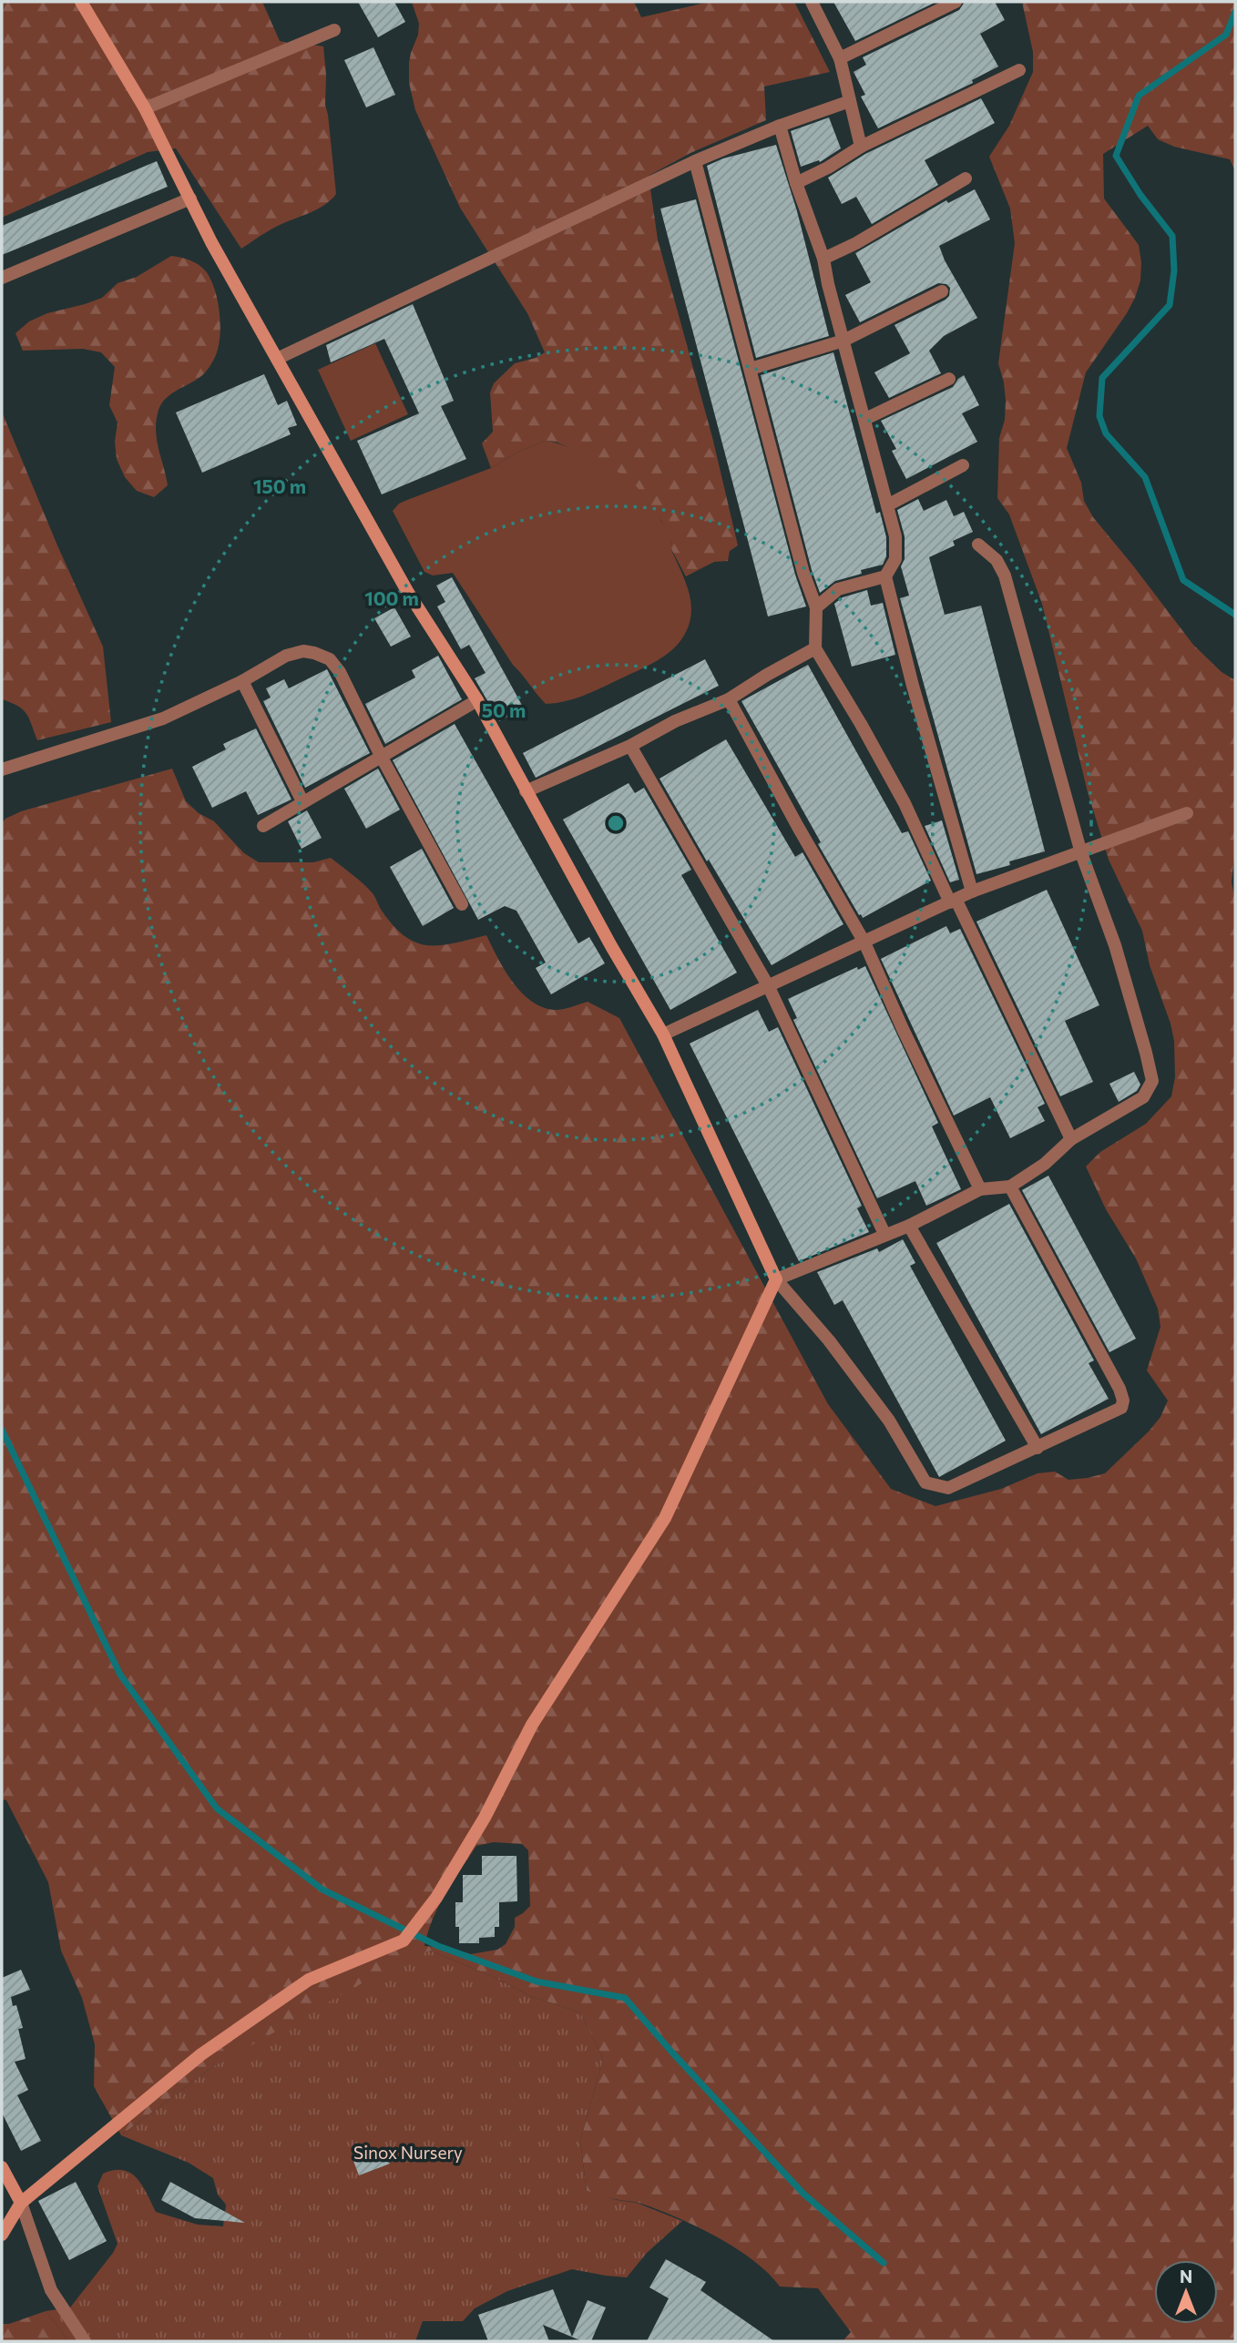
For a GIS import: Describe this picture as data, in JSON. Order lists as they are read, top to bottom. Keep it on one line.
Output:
{"parks":["Sinox Nursery"],"north":"top","rings":["150 m","100 m","50 m"]}
